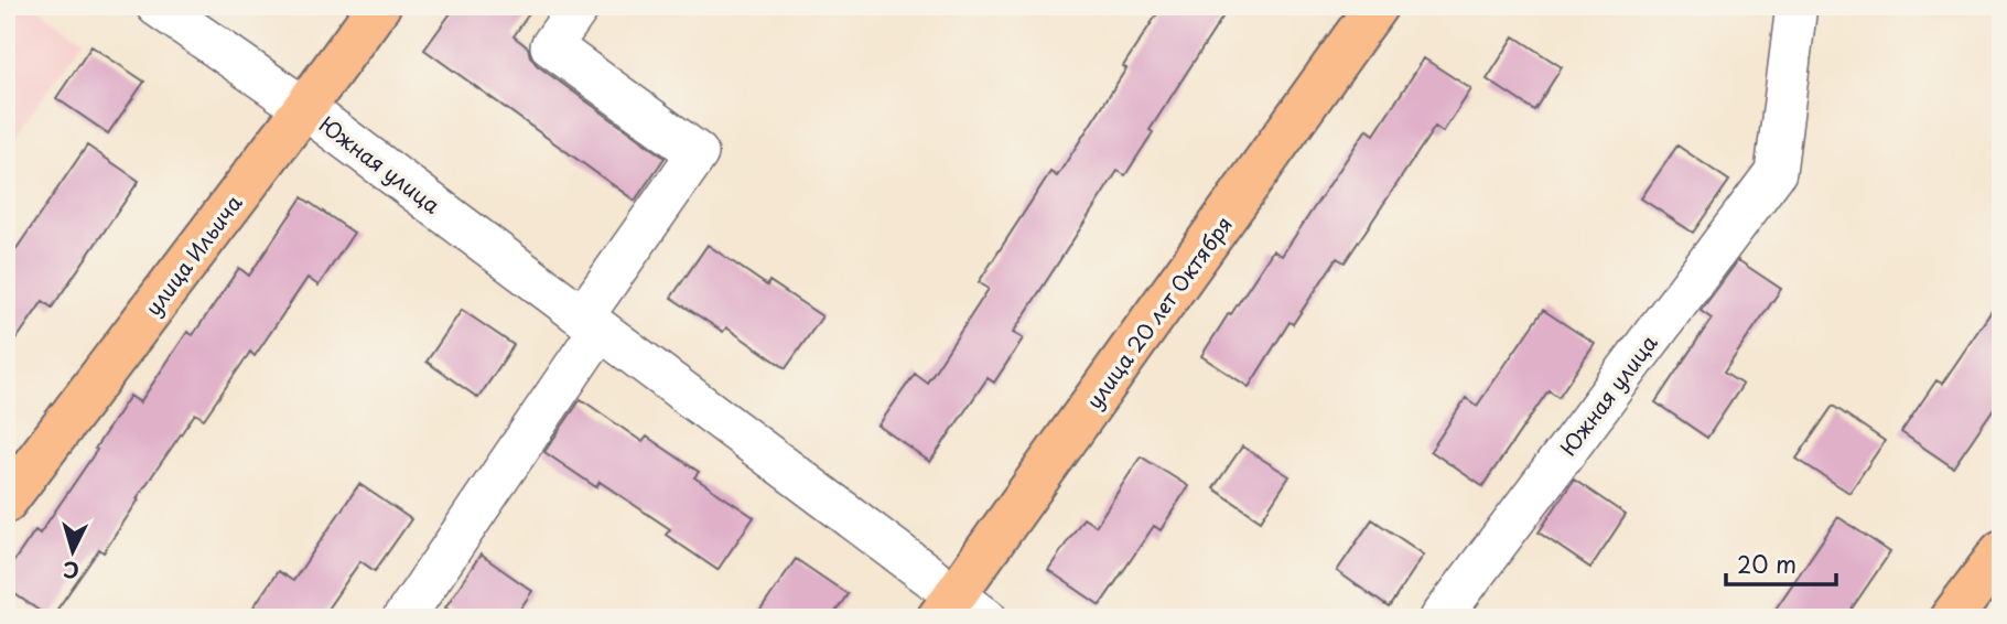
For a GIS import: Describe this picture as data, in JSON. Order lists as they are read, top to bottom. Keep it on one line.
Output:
{"streets":{"main road":["улица Ильича","улица 20 лет Октября"],"street":["Южная улица"]},"crossings":[["Южная улица","улица Ильича"],["Южная улица","улица 20 лет Октября"]],"scale_bar":"20 m","north":"bottom"}
